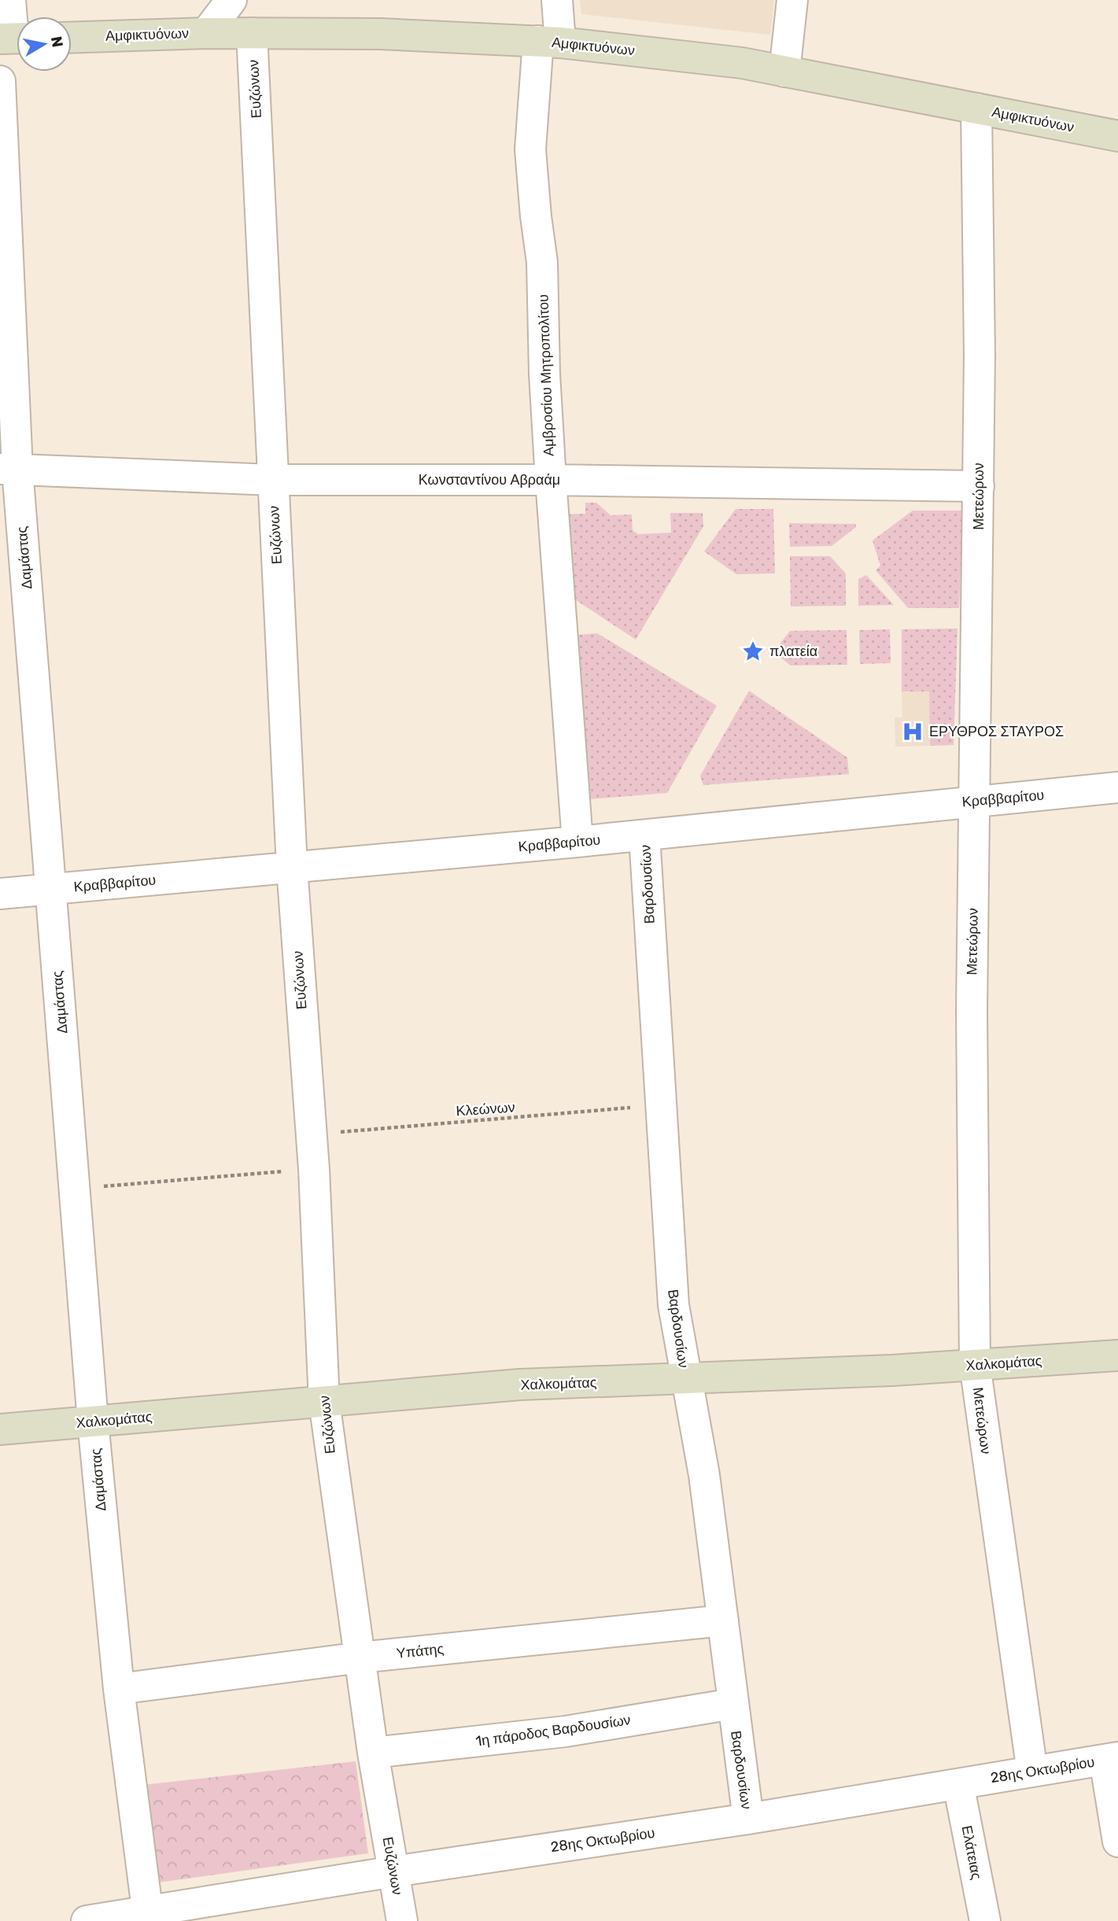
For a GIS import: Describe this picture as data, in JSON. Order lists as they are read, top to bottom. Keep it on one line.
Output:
{"streets":{"street":["Αμφικτυόνων","Ευζώνων","Αμβροσίου Μητροπολίτου","Κωνσταντίνου Αβραάμ","Μετεώρων","Δαμάστας","Κραββαρίτου","Βαρδουσίων","Χαλκομάτας","Υπάτης","1η πάροδος Βαρδουσίων","28ης Οκτωβρίου","Ελάτειας"],"path":["Κλεώνων"]},"crossings":[["Αμφικτυόνων","Ευζώνων"],["Αμφικτυόνων","Αμβροσίου Μητροπολίτου"],["Αμφικτυόνων","Μετεώρων"],["Ευζώνων","Κωνσταντίνου Αβραάμ"],["Ευζώνων","Κραββαρίτου"],["Ευζώνων","Κλεώνων"],["Ευζώνων","Χαλκομάτας"],["Ευζώνων","Υπάτης"],["Ευζώνων","1η πάροδος Βαρδουσίων"],["Ευζώνων","28ης Οκτωβρίου"],["Αμβροσίου Μητροπολίτου","Κωνσταντίνου Αβραάμ"],["Αμβροσίου Μητροπολίτου","Κραββαρίτου"],["Κωνσταντίνου Αβραάμ","Μετεώρων"],["Κωνσταντίνου Αβραάμ","Δαμάστας"],["Μετεώρων","Κραββαρίτου"],["Μετεώρων","Χαλκομάτας"],["Μετεώρων","28ης Οκτωβρίου"],["Δαμάστας","Κραββαρίτου"],["Δαμάστας","Χαλκομάτας"],["Δαμάστας","Υπάτης"],["Δαμάστας","28ης Οκτωβρίου"],["Κραββαρίτου","Βαρδουσίων"],["Βαρδουσίων","Κλεώνων"],["Βαρδουσίων","Χαλκομάτας"],["Βαρδουσίων","Υπάτης"],["Βαρδουσίων","1η πάροδος Βαρδουσίων"],["Βαρδουσίων","28ης Οκτωβρίου"],["28ης Οκτωβρίου","Ελάτειας"]],"places":{"place":["πλατεία"],"hospital":["ΕΡΥΘΡΟΣ ΣΤΑΥΡΟΣ"]},"north":"right"}
